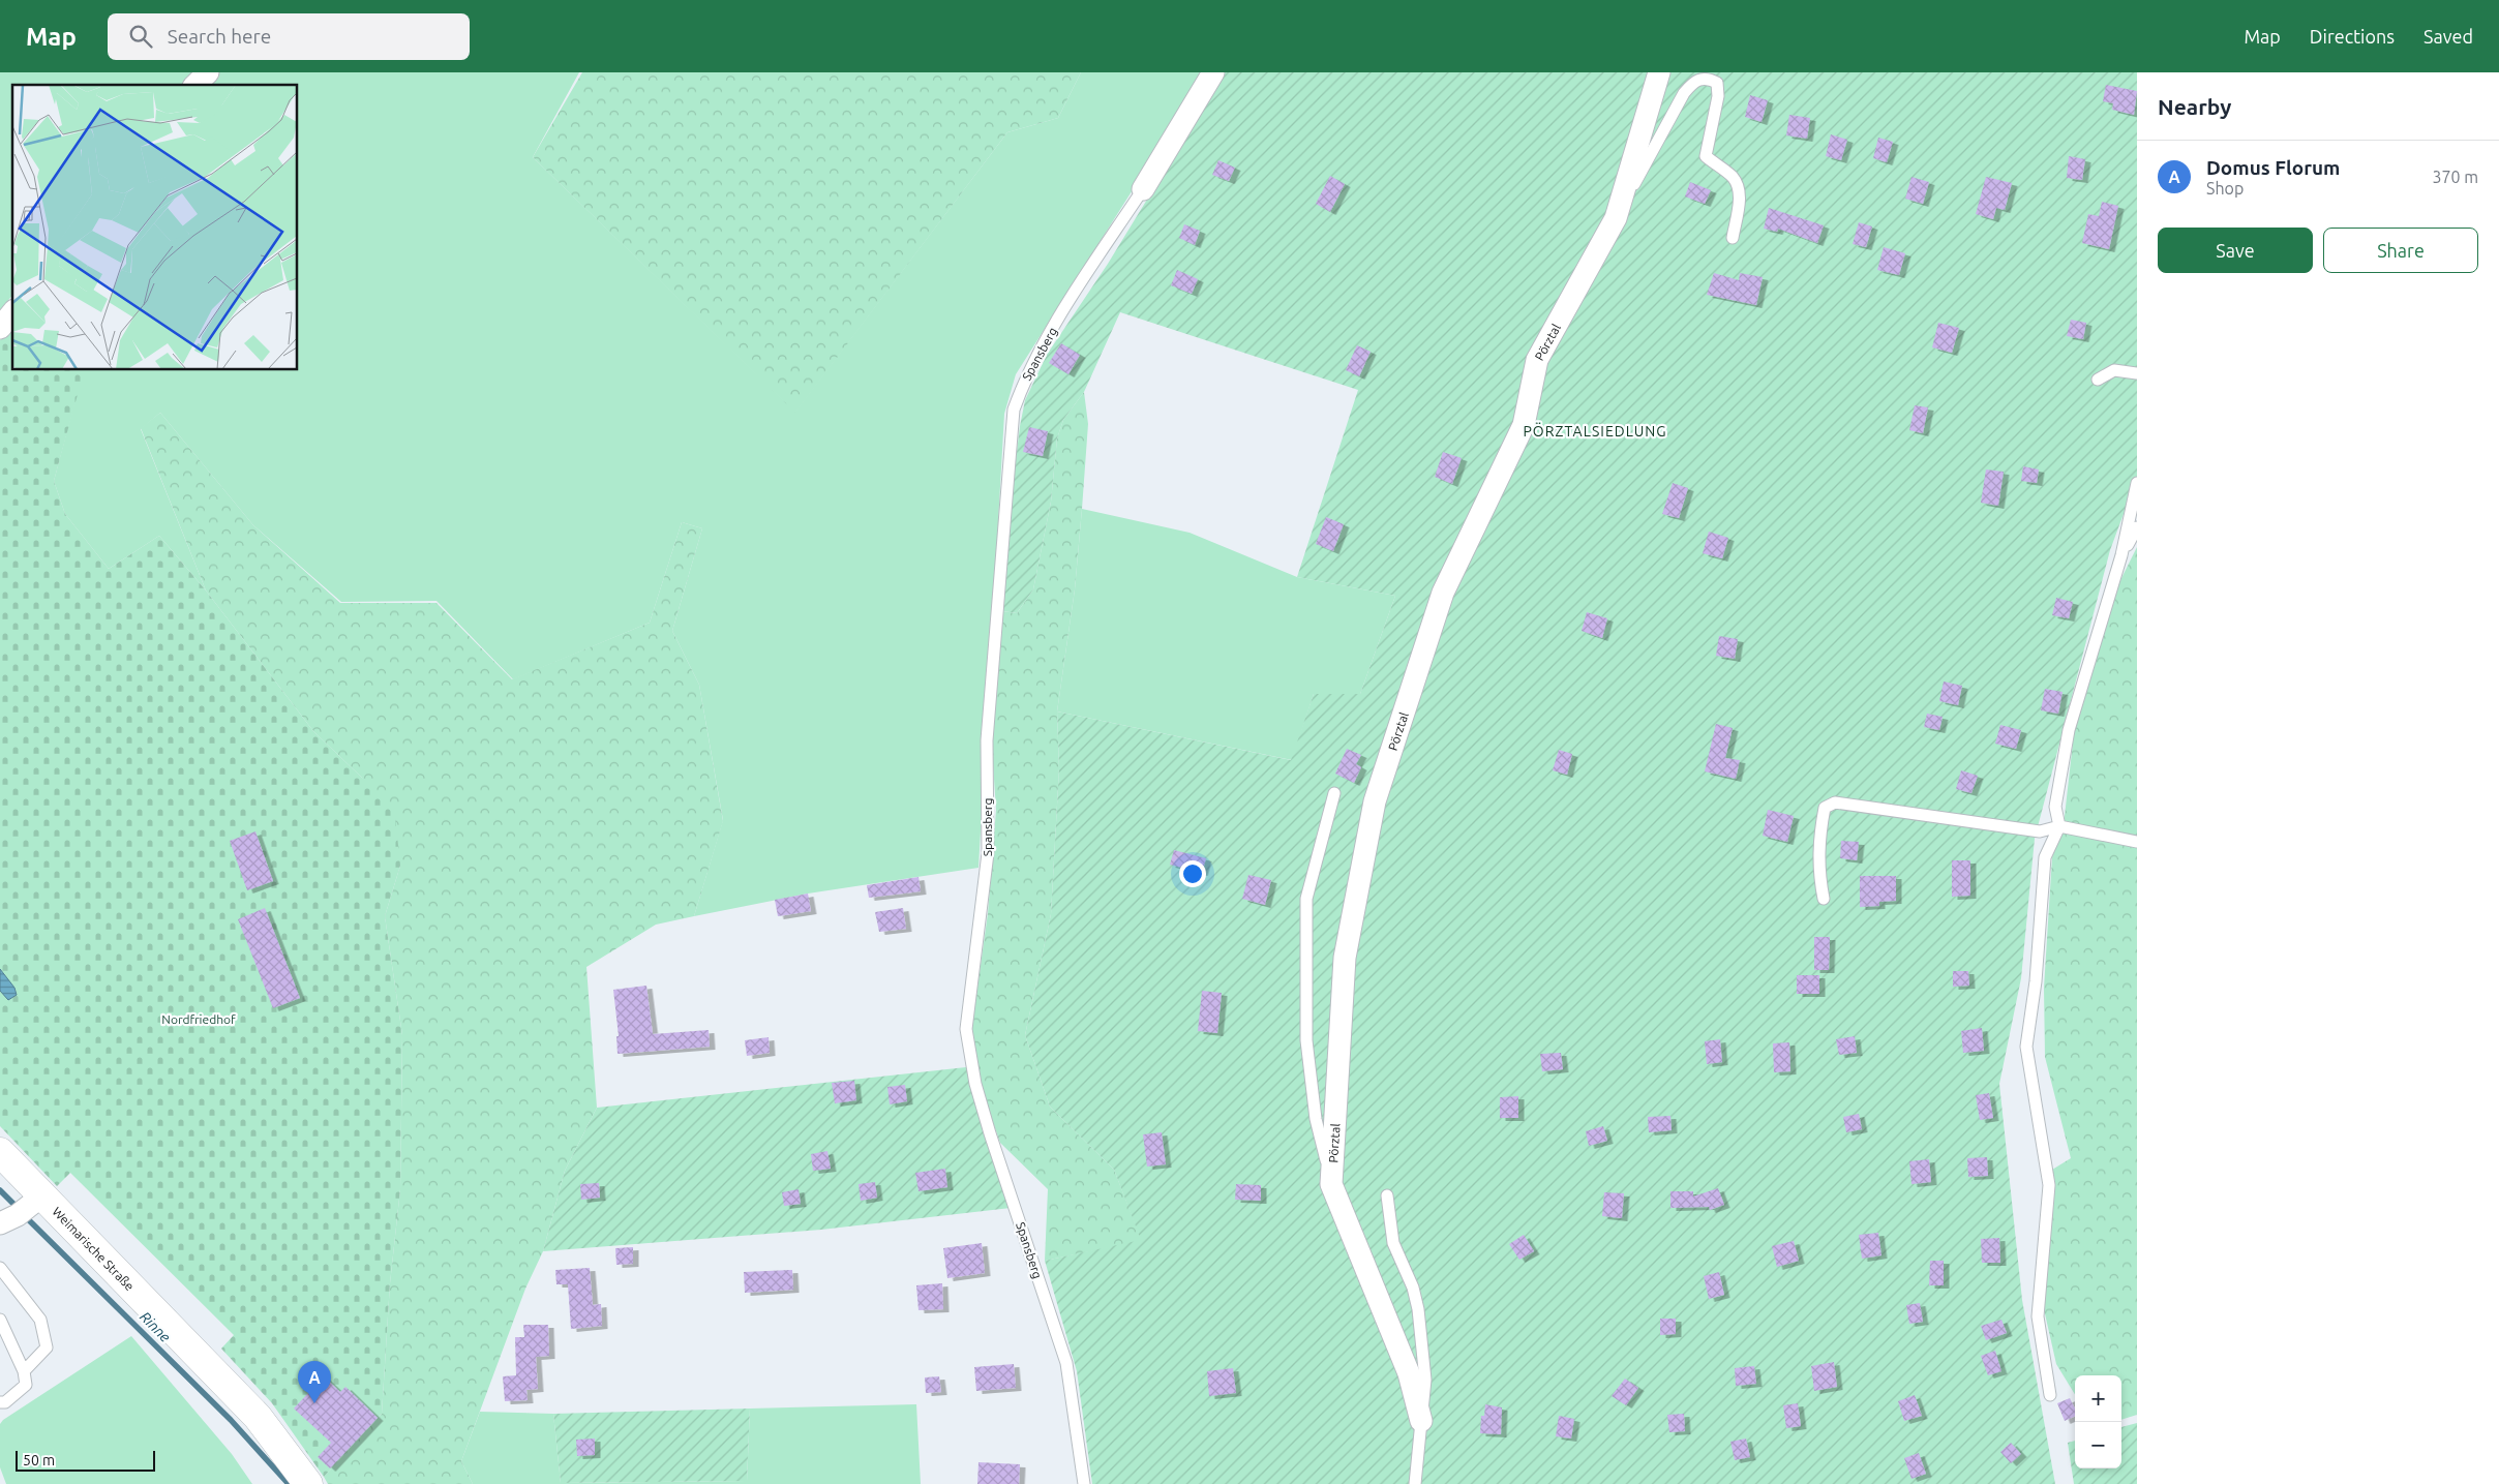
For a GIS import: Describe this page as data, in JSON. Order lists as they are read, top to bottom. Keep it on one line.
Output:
{"streets":{"main road":["Weimarische Straße"],"street":["Pörztal"],"lane":["Spansberg"]},"districts":["PÖRZTALSIEDLUNG"],"water":["Rinne"],"parks":["Nordfriedhof"],"scale_bar":"50 m","page":{"header":"Map","search":"Search here","nav":["Map","Directions","Saved"],"heading":"Nearby","list":[{"mark":"A","name":"Domus Florum","note":"Shop","value":"370 m"}],"buttons":["Save","Share"],"pins":"A","map_buttons":["+","−"],"scale":"50 m"}}
